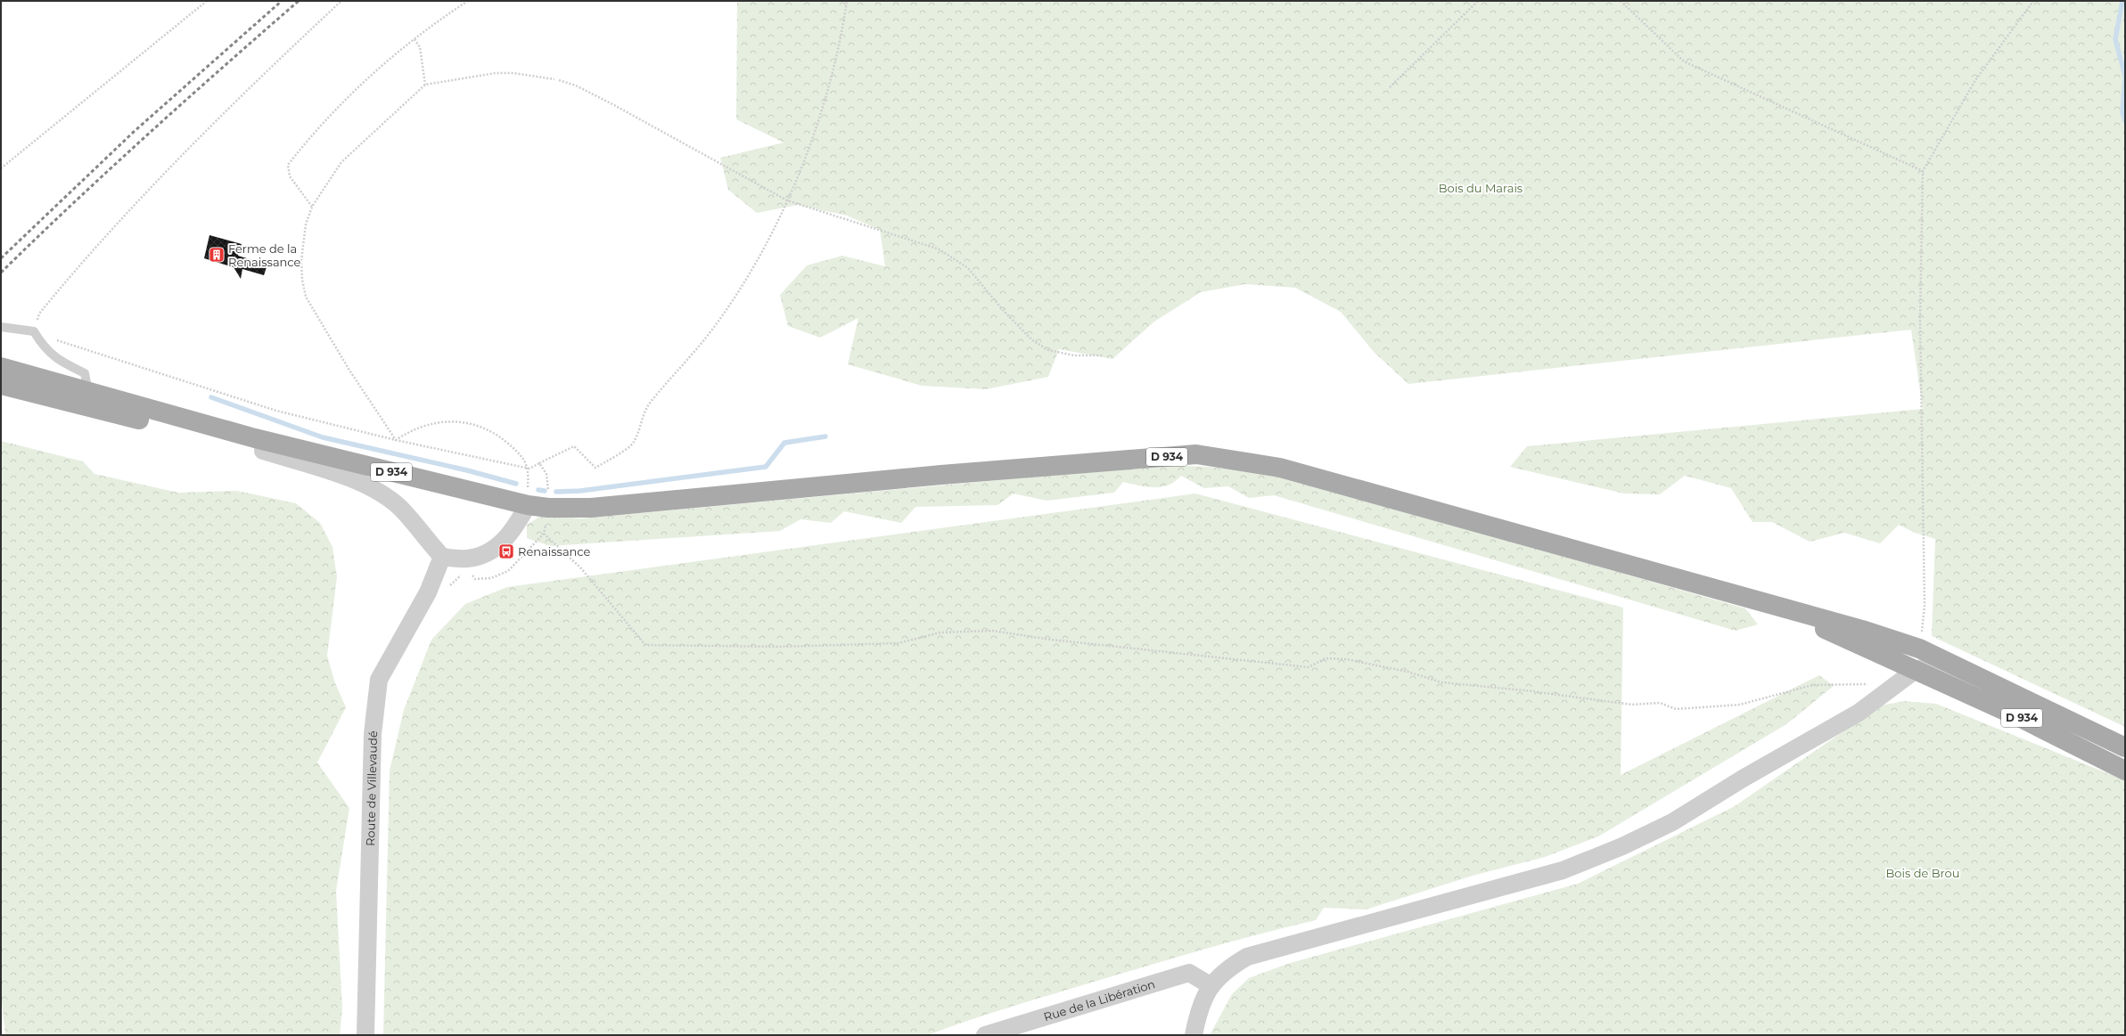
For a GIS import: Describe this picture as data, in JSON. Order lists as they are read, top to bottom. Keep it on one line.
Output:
{"streets":{"main road":["D 934"],"street":["Route de Villevaudé","Rue de la Libération"]},"parks":["Bois du Marais","Bois de Brou"],"places":{"building":["Ferme de la Renaissance"],"bus stop":["Renaissance"]}}
